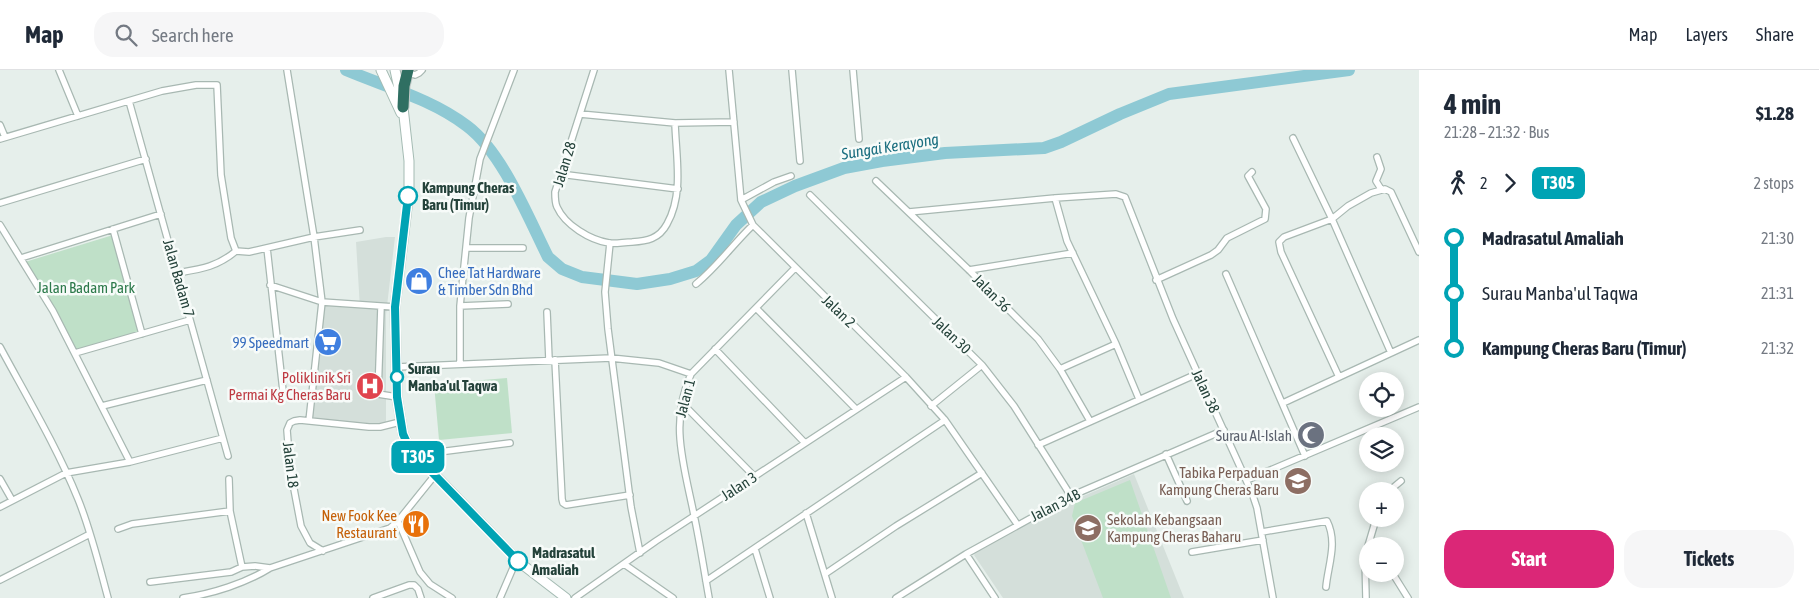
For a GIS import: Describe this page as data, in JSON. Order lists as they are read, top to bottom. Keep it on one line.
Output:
{"streets":{"street":["Jalan 28","Jalan Badam 7","Jalan 36","Jalan 2","Jalan 30","Jalan 38","Jalan 1","Jalan 18","Jalan 3","Jalan 34B"]},"crossings":[["Jalan 2","Jalan 1"],["Jalan 2","Jalan 3"],["Jalan 2","Jalan 34B"],["Jalan 30","Jalan 34B"],["Jalan 38","Jalan 34B"],["Jalan 1","Jalan 3"]],"water":["Sungai Kerayong"],"parks":["Jalan Badam Park"],"places":{"other":["Kampung Cheras Baru (Timur)","Surau Manba'ul Taqwa","Madrasatul Amaliah"],"shop":["Chee Tat Hardware & Timber Sdn Bhd"],"supermarket":["99 Speedmart"],"hospital":["Poliklinik Sri Permai Kg Cheras Baru"],"mosque":["Surau Al-Islah"],"school or university":["Tabika Perpaduan Kampung Cheras Baru","Sekolah Kebangsaan Kampung Cheras Baharu"],"restaurant":["New Fook Kee Restaurant"]},"lines":["bus line T305"],"page":{"header":"Map","search":"Search here","nav":["Map","Layers","Share"],"on_map":"T305","heading":["4 min","21:28 – 21:32 · Bus","$1.28"],"legs":["2","T305","2 stops"],"list":[{"name":"Madrasatul Amaliah","value":"21:30"},{"name":"Surau Manba'ul Taqwa","value":"21:31"},{"name":"Kampung Cheras Baru (Timur)","value":"21:32"}],"map_buttons":["+","−"],"buttons":["Start","Tickets"]}}
